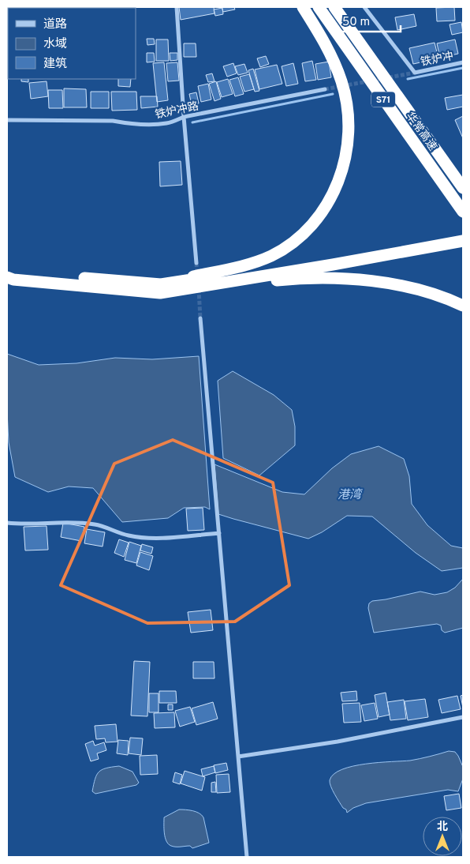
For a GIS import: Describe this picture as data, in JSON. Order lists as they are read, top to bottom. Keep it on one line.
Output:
{"streets":{"highway":["S71","华常高速"],"street":["铁炉冲","铁炉冲路"]},"water":["港湾"],"legend":["道路","水域","建筑"],"scale_bar":"50 m","north":"top"}
